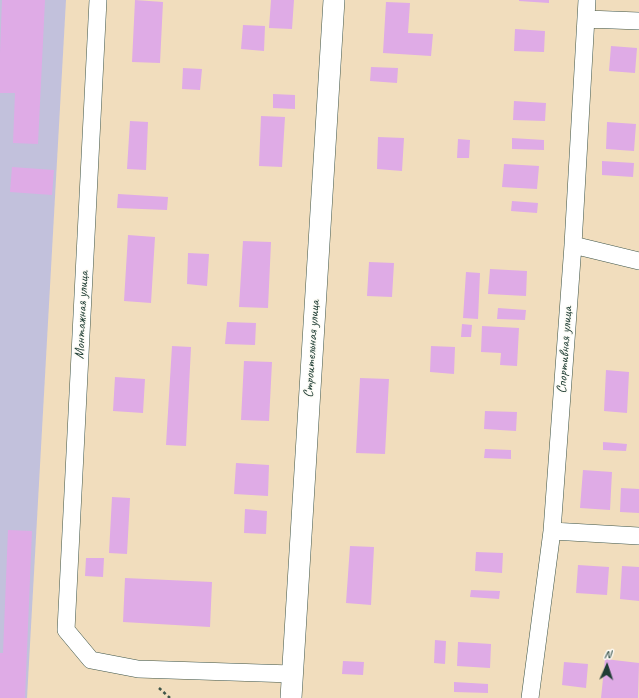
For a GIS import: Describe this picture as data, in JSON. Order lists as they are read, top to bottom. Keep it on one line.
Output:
{"streets":{"street":["Монтажная улица","Строительная улица","Спортивная улица"]},"crossings":[["Монтажная улица","Строительная улица"]],"north":"top"}
